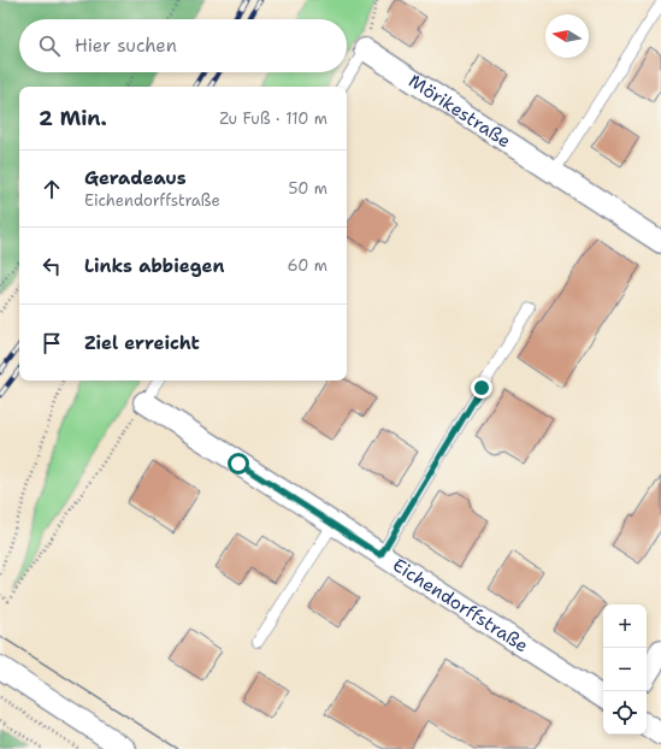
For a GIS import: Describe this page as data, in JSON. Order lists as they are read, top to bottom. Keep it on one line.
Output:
{"streets":{"street":["Mörikestraße","Eichendorffstraße"]},"north":"left","page":{"search":"Hier suchen","heading":["2 Min.","Zu Fuß · 110 m"],"list":[["Geradeaus","Eichendorffstraße","50 m"],["Links abbiegen","60 m"],"Ziel erreicht"],"map_buttons":["+","−"]}}
